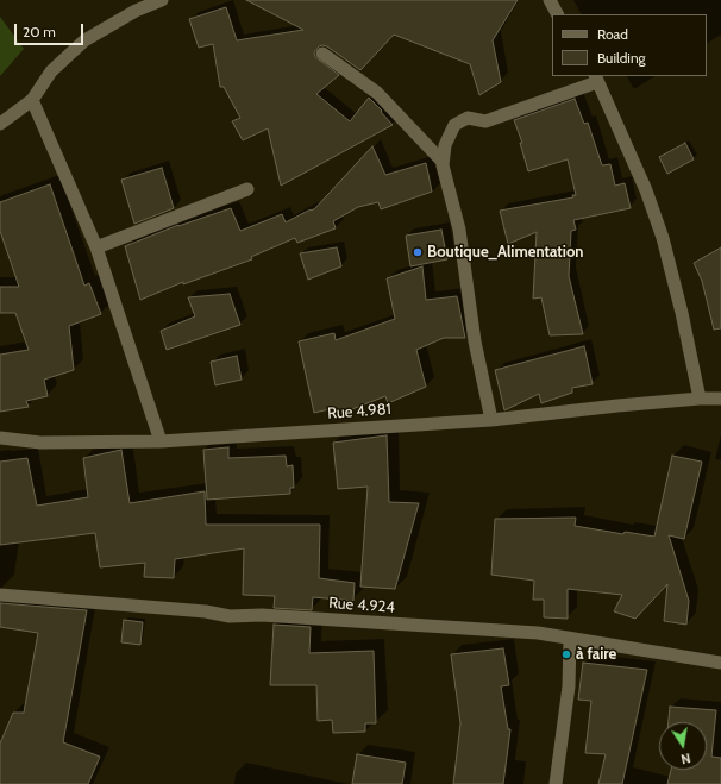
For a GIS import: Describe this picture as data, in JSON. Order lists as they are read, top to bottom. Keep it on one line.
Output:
{"streets":{"street":["Rue 4.981","Rue 4.924"]},"places":["Boutique_Alimentation","à faire"],"legend":["Road","Building"],"scale_bar":"20 m","north":"bottom"}
